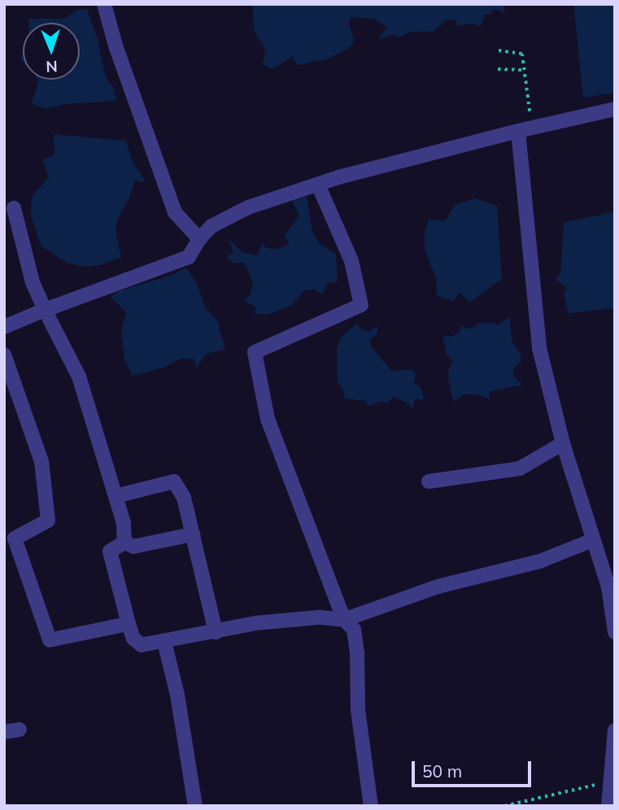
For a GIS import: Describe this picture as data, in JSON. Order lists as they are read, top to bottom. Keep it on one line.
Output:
{"scale_bar":"50 m","north":"bottom"}
